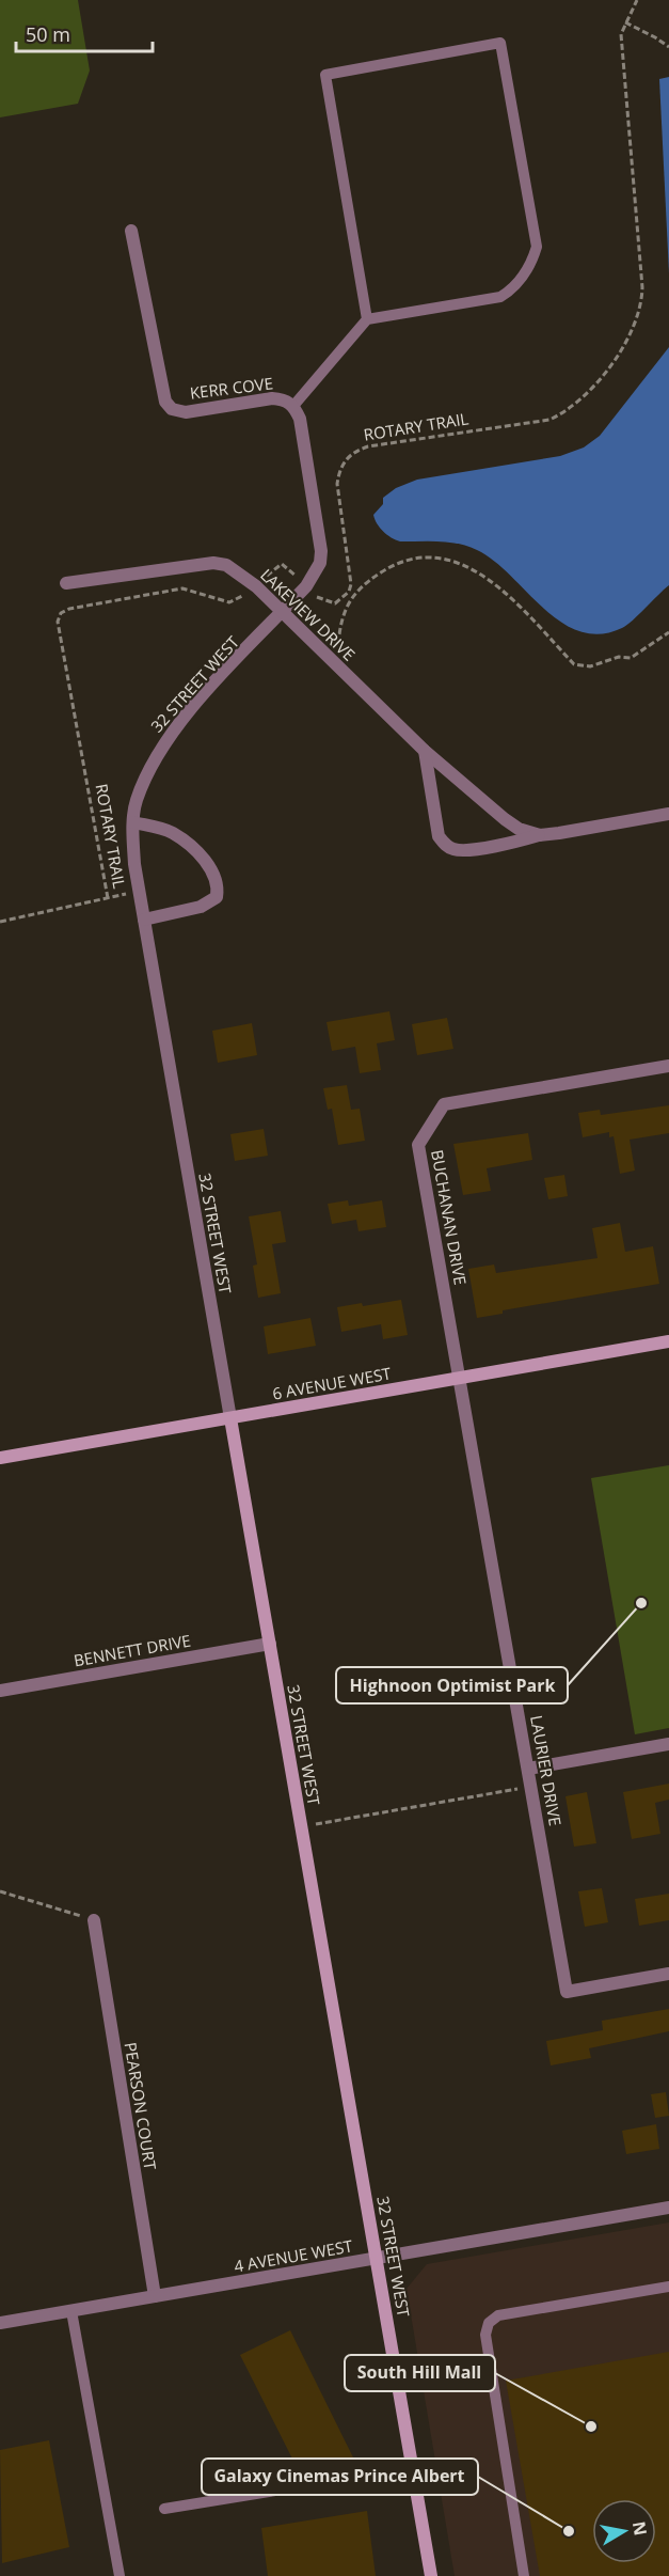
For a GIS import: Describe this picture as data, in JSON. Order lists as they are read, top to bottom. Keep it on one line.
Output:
{"streets":{"street":["KERR COVE","LAKEVIEW DRIVE","32 STREET WEST","BUCHANAN DRIVE","6 AVENUE WEST","BENNETT DRIVE","LAURIER DRIVE","PEARSON COURT","4 AVENUE WEST"],"path":["ROTARY TRAIL"]},"crossings":[["KERR COVE","ROTARY TRAIL"],["KERR COVE","LAKEVIEW DRIVE"],["KERR COVE","32 STREET WEST"],["ROTARY TRAIL","LAKEVIEW DRIVE"],["LAKEVIEW DRIVE","32 STREET WEST"],["32 STREET WEST","6 AVENUE WEST"],["32 STREET WEST","BENNETT DRIVE"],["32 STREET WEST","4 AVENUE WEST"],["BUCHANAN DRIVE","6 AVENUE WEST"],["BUCHANAN DRIVE","LAURIER DRIVE"],["6 AVENUE WEST","LAURIER DRIVE"],["PEARSON COURT","4 AVENUE WEST"]],"places":["Highnoon Optimist Park","South Hill Mall","Galaxy Cinemas Prince Albert"],"scale_bar":"50 m","north":"right"}
